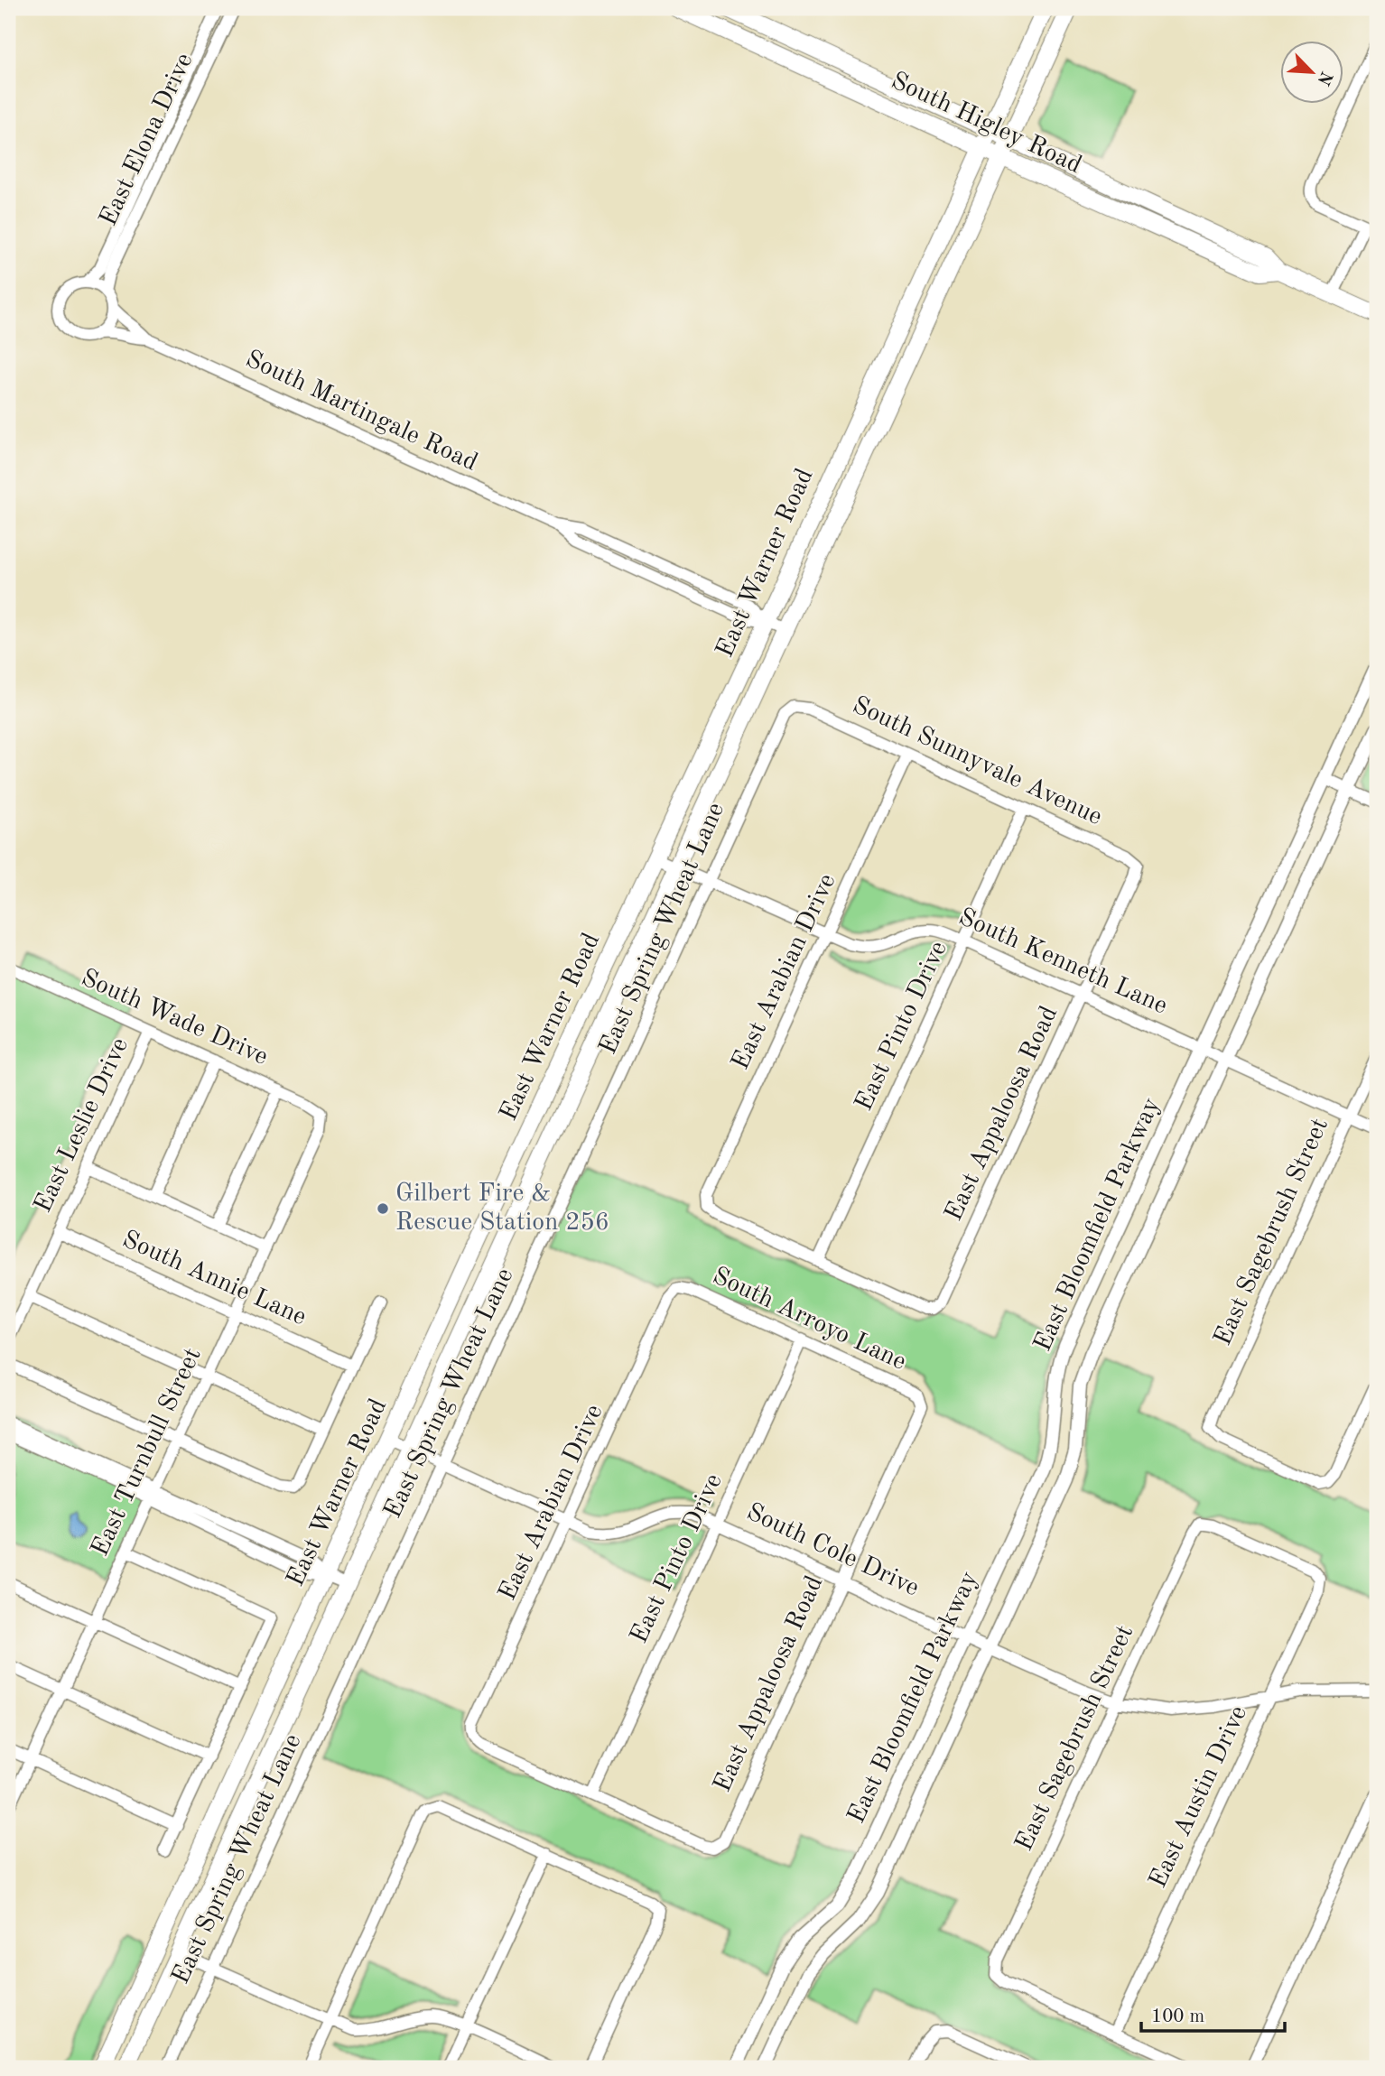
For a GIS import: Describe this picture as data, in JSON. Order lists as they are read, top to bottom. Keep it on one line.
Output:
{"streets":{"main road":["South Higley Road","East Warner Road"],"street":["East Elona Drive","South Martingale Road","South Sunnyvale Avenue","East Spring Wheat Lane","South Kenneth Lane","East Arabian Drive","South Wade Drive","East Pinto Drive","East Appaloosa Road","East Leslie Drive","East Bloomfield Parkway","East Sagebrush Street","South Annie Lane","South Arroyo Lane","East Turnbull Street","South Cole Drive","East Austin Drive"]},"crossings":[["South Higley Road","East Warner Road"],["East Elona Drive","South Martingale Road"],["South Martingale Road","East Warner Road"],["East Warner Road","South Kenneth Lane"],["East Warner Road","South Cole Drive"],["South Sunnyvale Avenue","East Spring Wheat Lane"],["South Sunnyvale Avenue","East Arabian Drive"],["South Sunnyvale Avenue","East Pinto Drive"],["South Sunnyvale Avenue","East Appaloosa Road"],["East Spring Wheat Lane","South Kenneth Lane"],["East Spring Wheat Lane","South Cole Drive"],["South Kenneth Lane","East Arabian Drive"],["South Kenneth Lane","East Pinto Drive"],["South Kenneth Lane","East Appaloosa Road"],["South Kenneth Lane","East Bloomfield Parkway"],["South Kenneth Lane","East Sagebrush Street"],["East Arabian Drive","East Pinto Drive"],["East Arabian Drive","East Appaloosa Road"],["East Arabian Drive","South Arroyo Lane"],["East Arabian Drive","South Cole Drive"],["South Wade Drive","East Leslie Drive"],["South Wade Drive","East Turnbull Street"],["East Pinto Drive","East Appaloosa Road"],["East Pinto Drive","South Arroyo Lane"],["East Pinto Drive","South Cole Drive"],["East Appaloosa Road","South Arroyo Lane"],["East Appaloosa Road","South Cole Drive"],["East Leslie Drive","South Annie Lane"],["East Bloomfield Parkway","South Cole Drive"],["East Sagebrush Street","South Cole Drive"],["East Sagebrush Street","East Austin Drive"],["South Annie Lane","East Turnbull Street"],["South Cole Drive","East Austin Drive"]],"places":["Gilbert Fire & Rescue Station 256"],"scale_bar":"100 m","north":"bottom right"}
